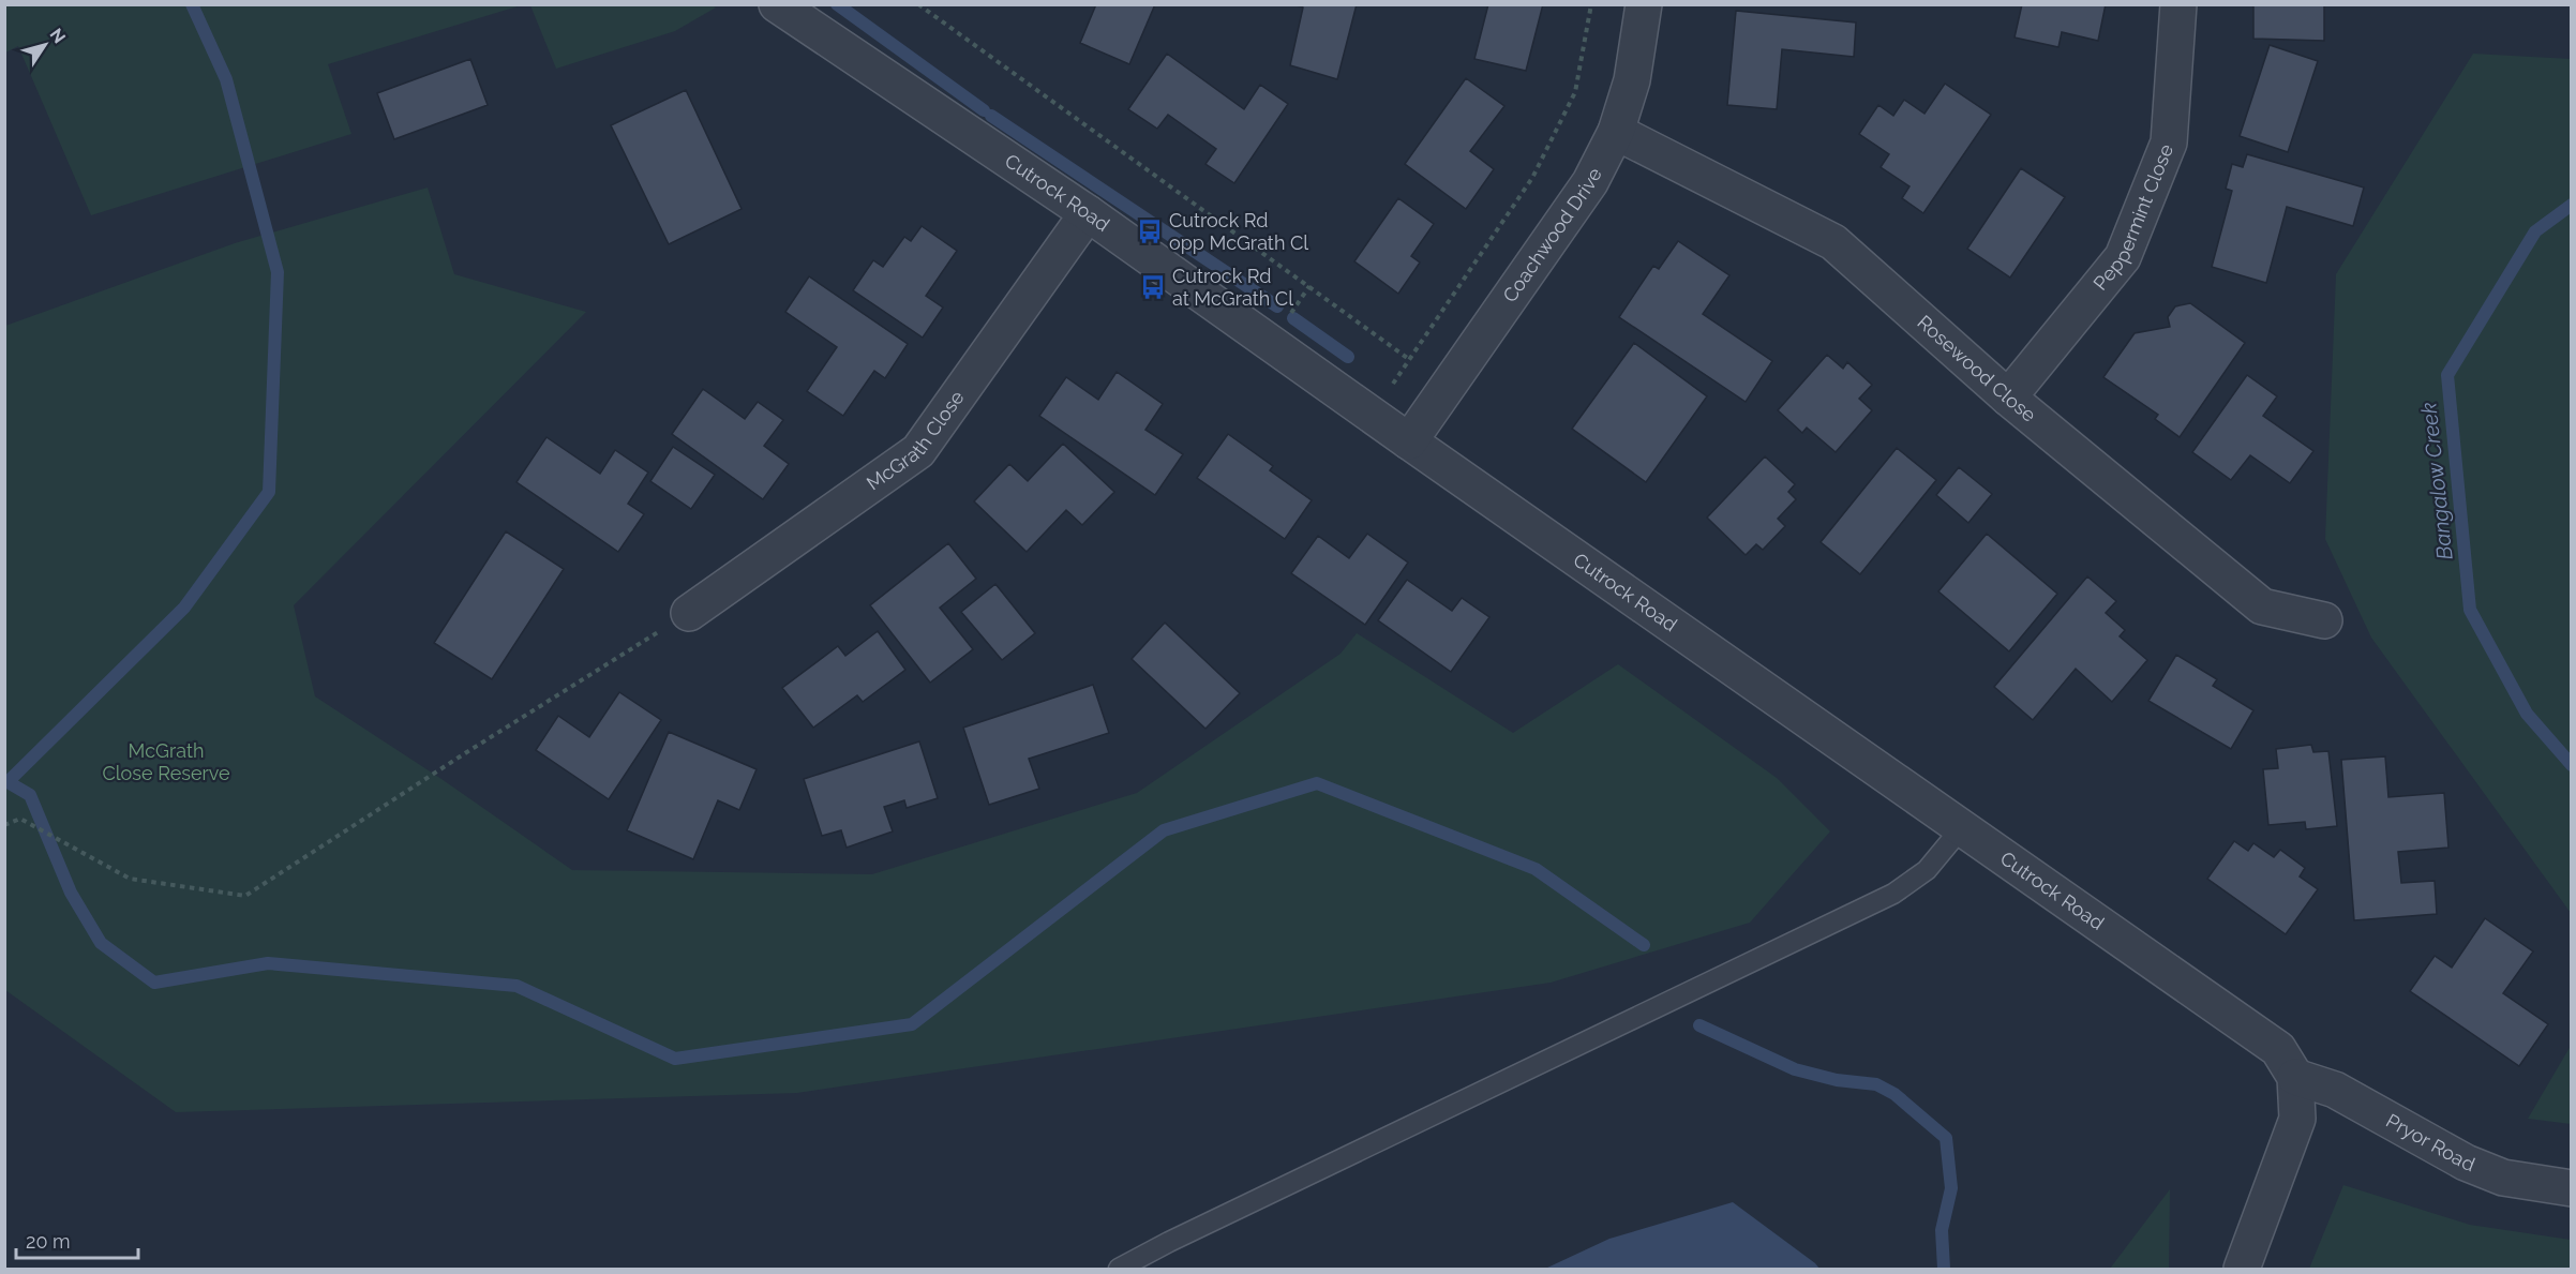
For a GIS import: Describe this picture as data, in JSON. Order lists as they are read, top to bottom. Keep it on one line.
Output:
{"streets":{"street":["Cutrock Road","Peppermint Close","Coachwood Drive","Rosewood Close","McGrath Close","Pryor Road"]},"crossings":[["Cutrock Road","Coachwood Drive"],["Cutrock Road","McGrath Close"],["Cutrock Road","Pryor Road"],["Peppermint Close","Rosewood Close"],["Coachwood Drive","Rosewood Close"]],"water":["Bangalow Creek"],"parks":["McGrath Close Reserve"],"places":{"bus stop":["Cutrock Rd opp McGrath Cl","Cutrock Rd at McGrath Cl"]},"scale_bar":"20 m","north":"top right"}
